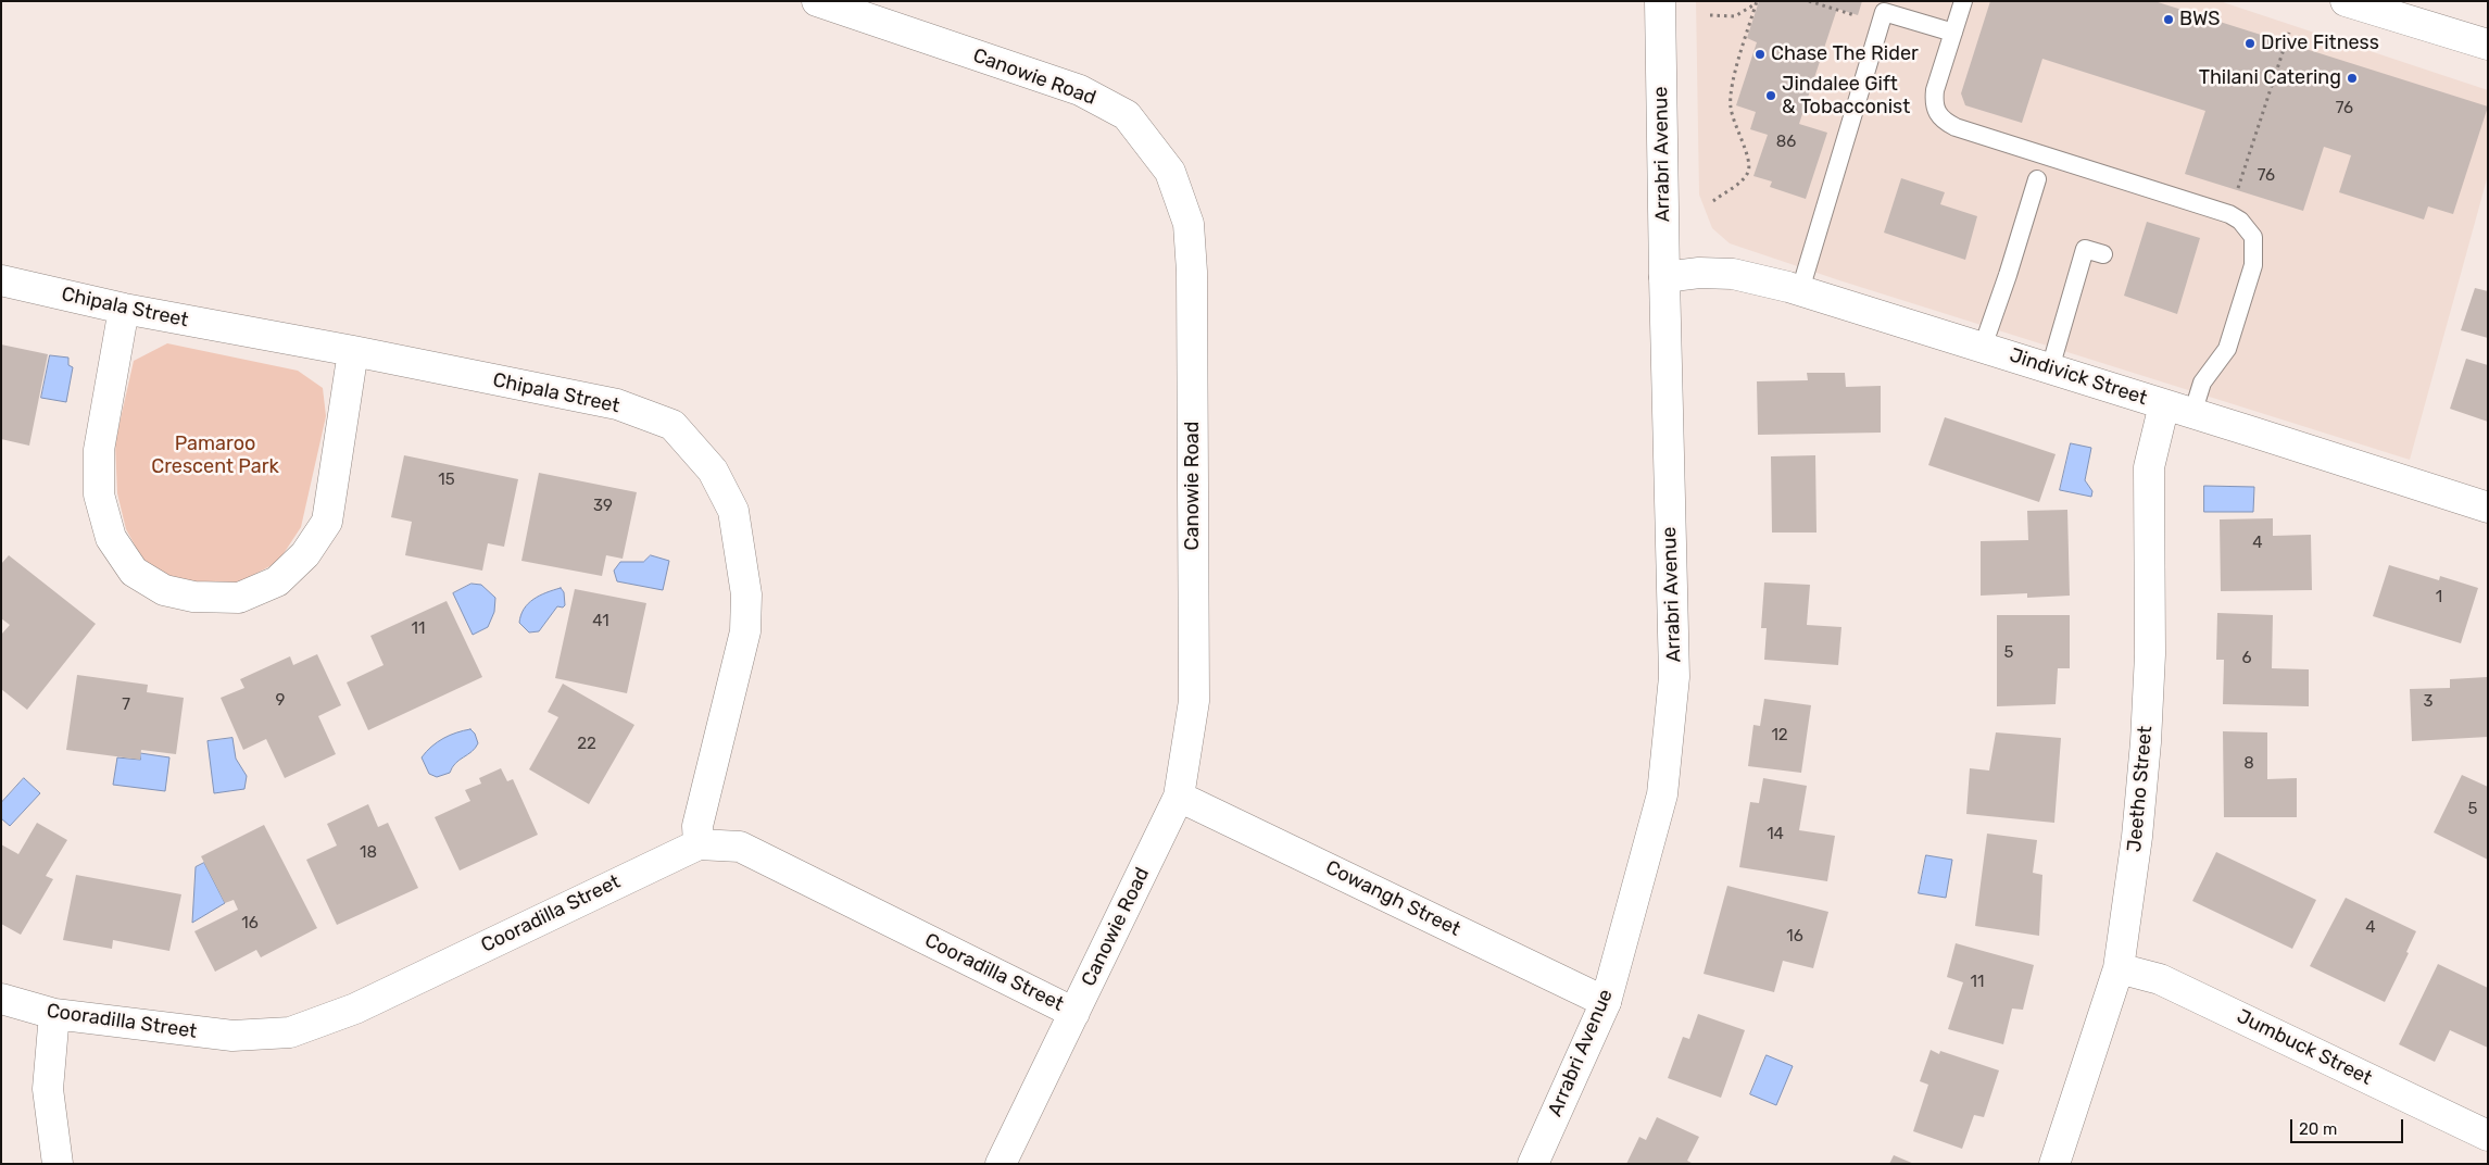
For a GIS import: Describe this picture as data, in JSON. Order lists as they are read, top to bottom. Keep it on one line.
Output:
{"streets":{"street":["Canowie Road","Arrabri Avenue","Chipala Street","Jindivick Street","Jeetho Street","Cowangh Street","Cooradilla Street","Jumbuck Street"]},"crossings":[["Canowie Road","Cowangh Street"],["Canowie Road","Cooradilla Street"],["Arrabri Avenue","Jindivick Street"],["Arrabri Avenue","Cowangh Street"],["Chipala Street","Cooradilla Street"],["Jindivick Street","Jeetho Street"],["Jeetho Street","Jumbuck Street"]],"parks":["Pamaroo Crescent Park"],"places":["BWS","Drive Fitness","Chase The Rider","Thilani Catering","Jindalee Gift & Tobacconist"],"house_numbers":["76","86","76","15","39","4","1","41","11","5","6","9","3","7","12","22","8","5","14","18","16","4","16","11"],"scale_bar":"20 m"}
